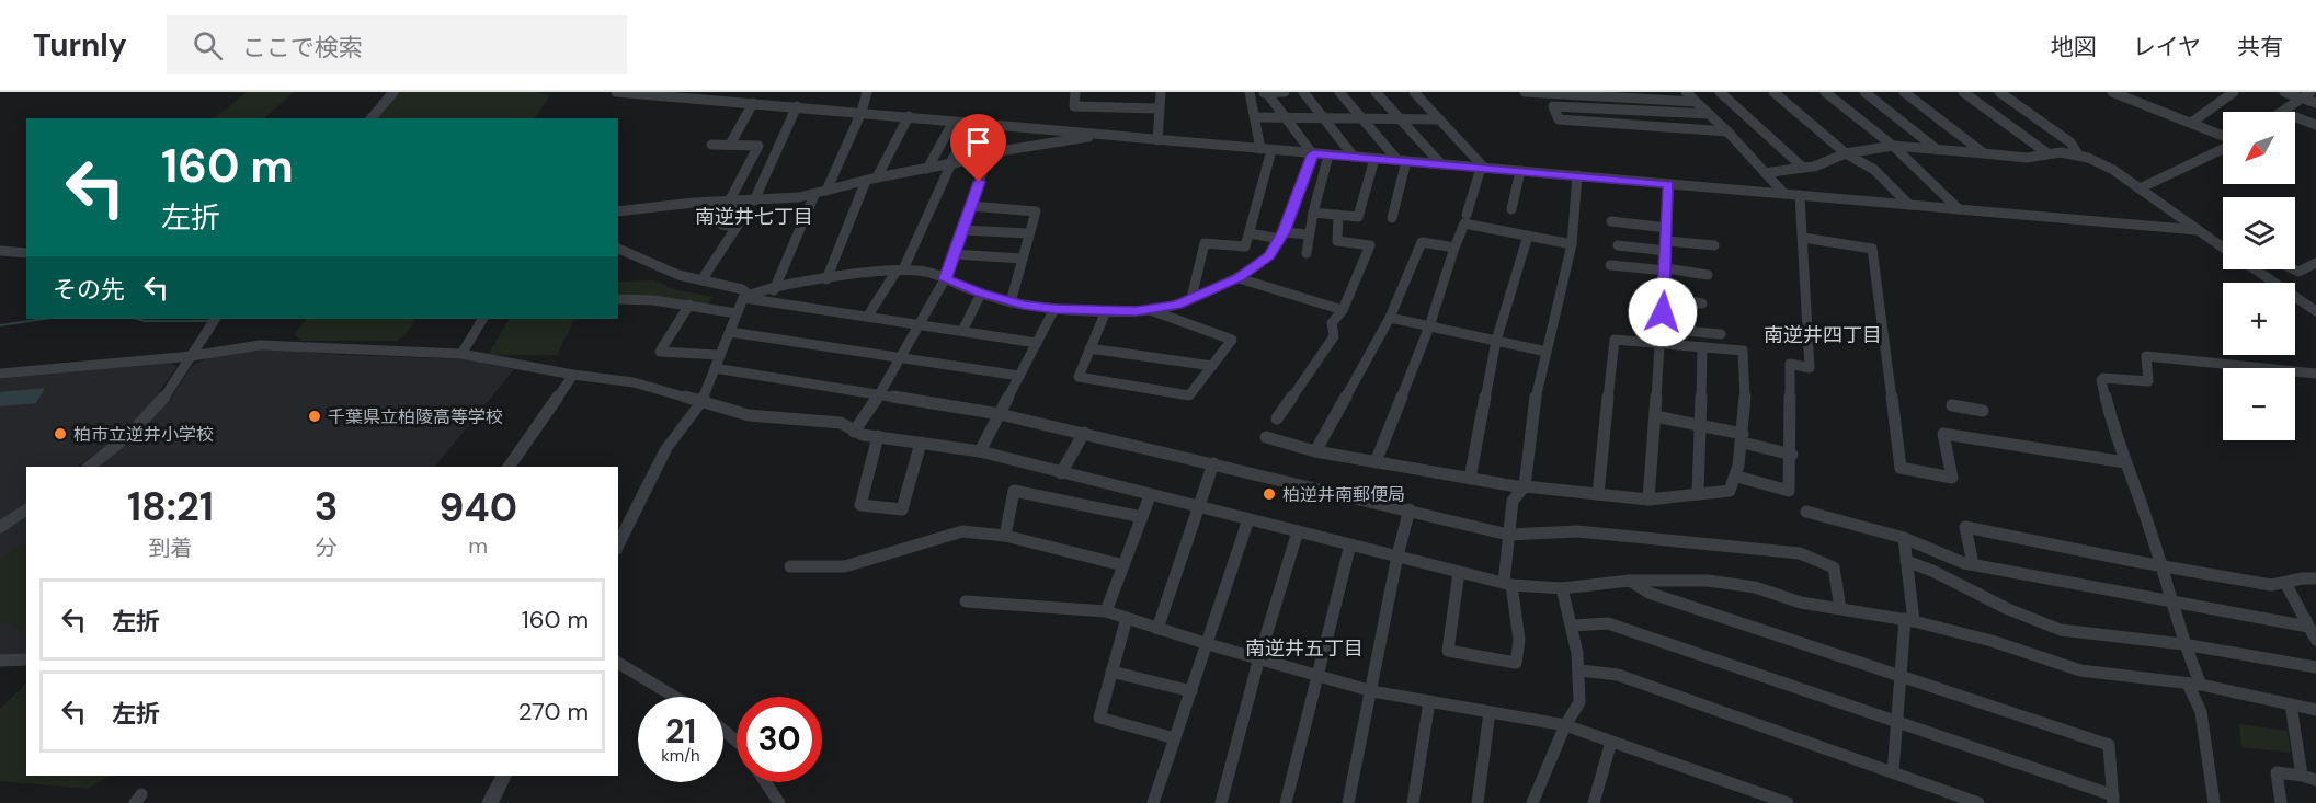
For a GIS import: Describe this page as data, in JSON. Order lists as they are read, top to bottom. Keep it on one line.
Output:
{"districts":["南逆井七丁目","南逆井四丁目","南逆井五丁目"],"places":["千葉県立柏陵高等学校","柏市立逆井小学校","柏逆井南郵便局"],"north":"bottom left","page":{"header":"Turnly","search":"ここで検索","nav":["地図","レイヤ","共有"],"map_buttons":["+","−"],"turn":["160 m","左折"],"then":"その先","eta":["18:21","到着","3","分","940","m"],"list":[{"name":"左折","value":"160 m"},{"name":"左折","value":"270 m"}],"speed":"21 km/h","limit":"30"}}
